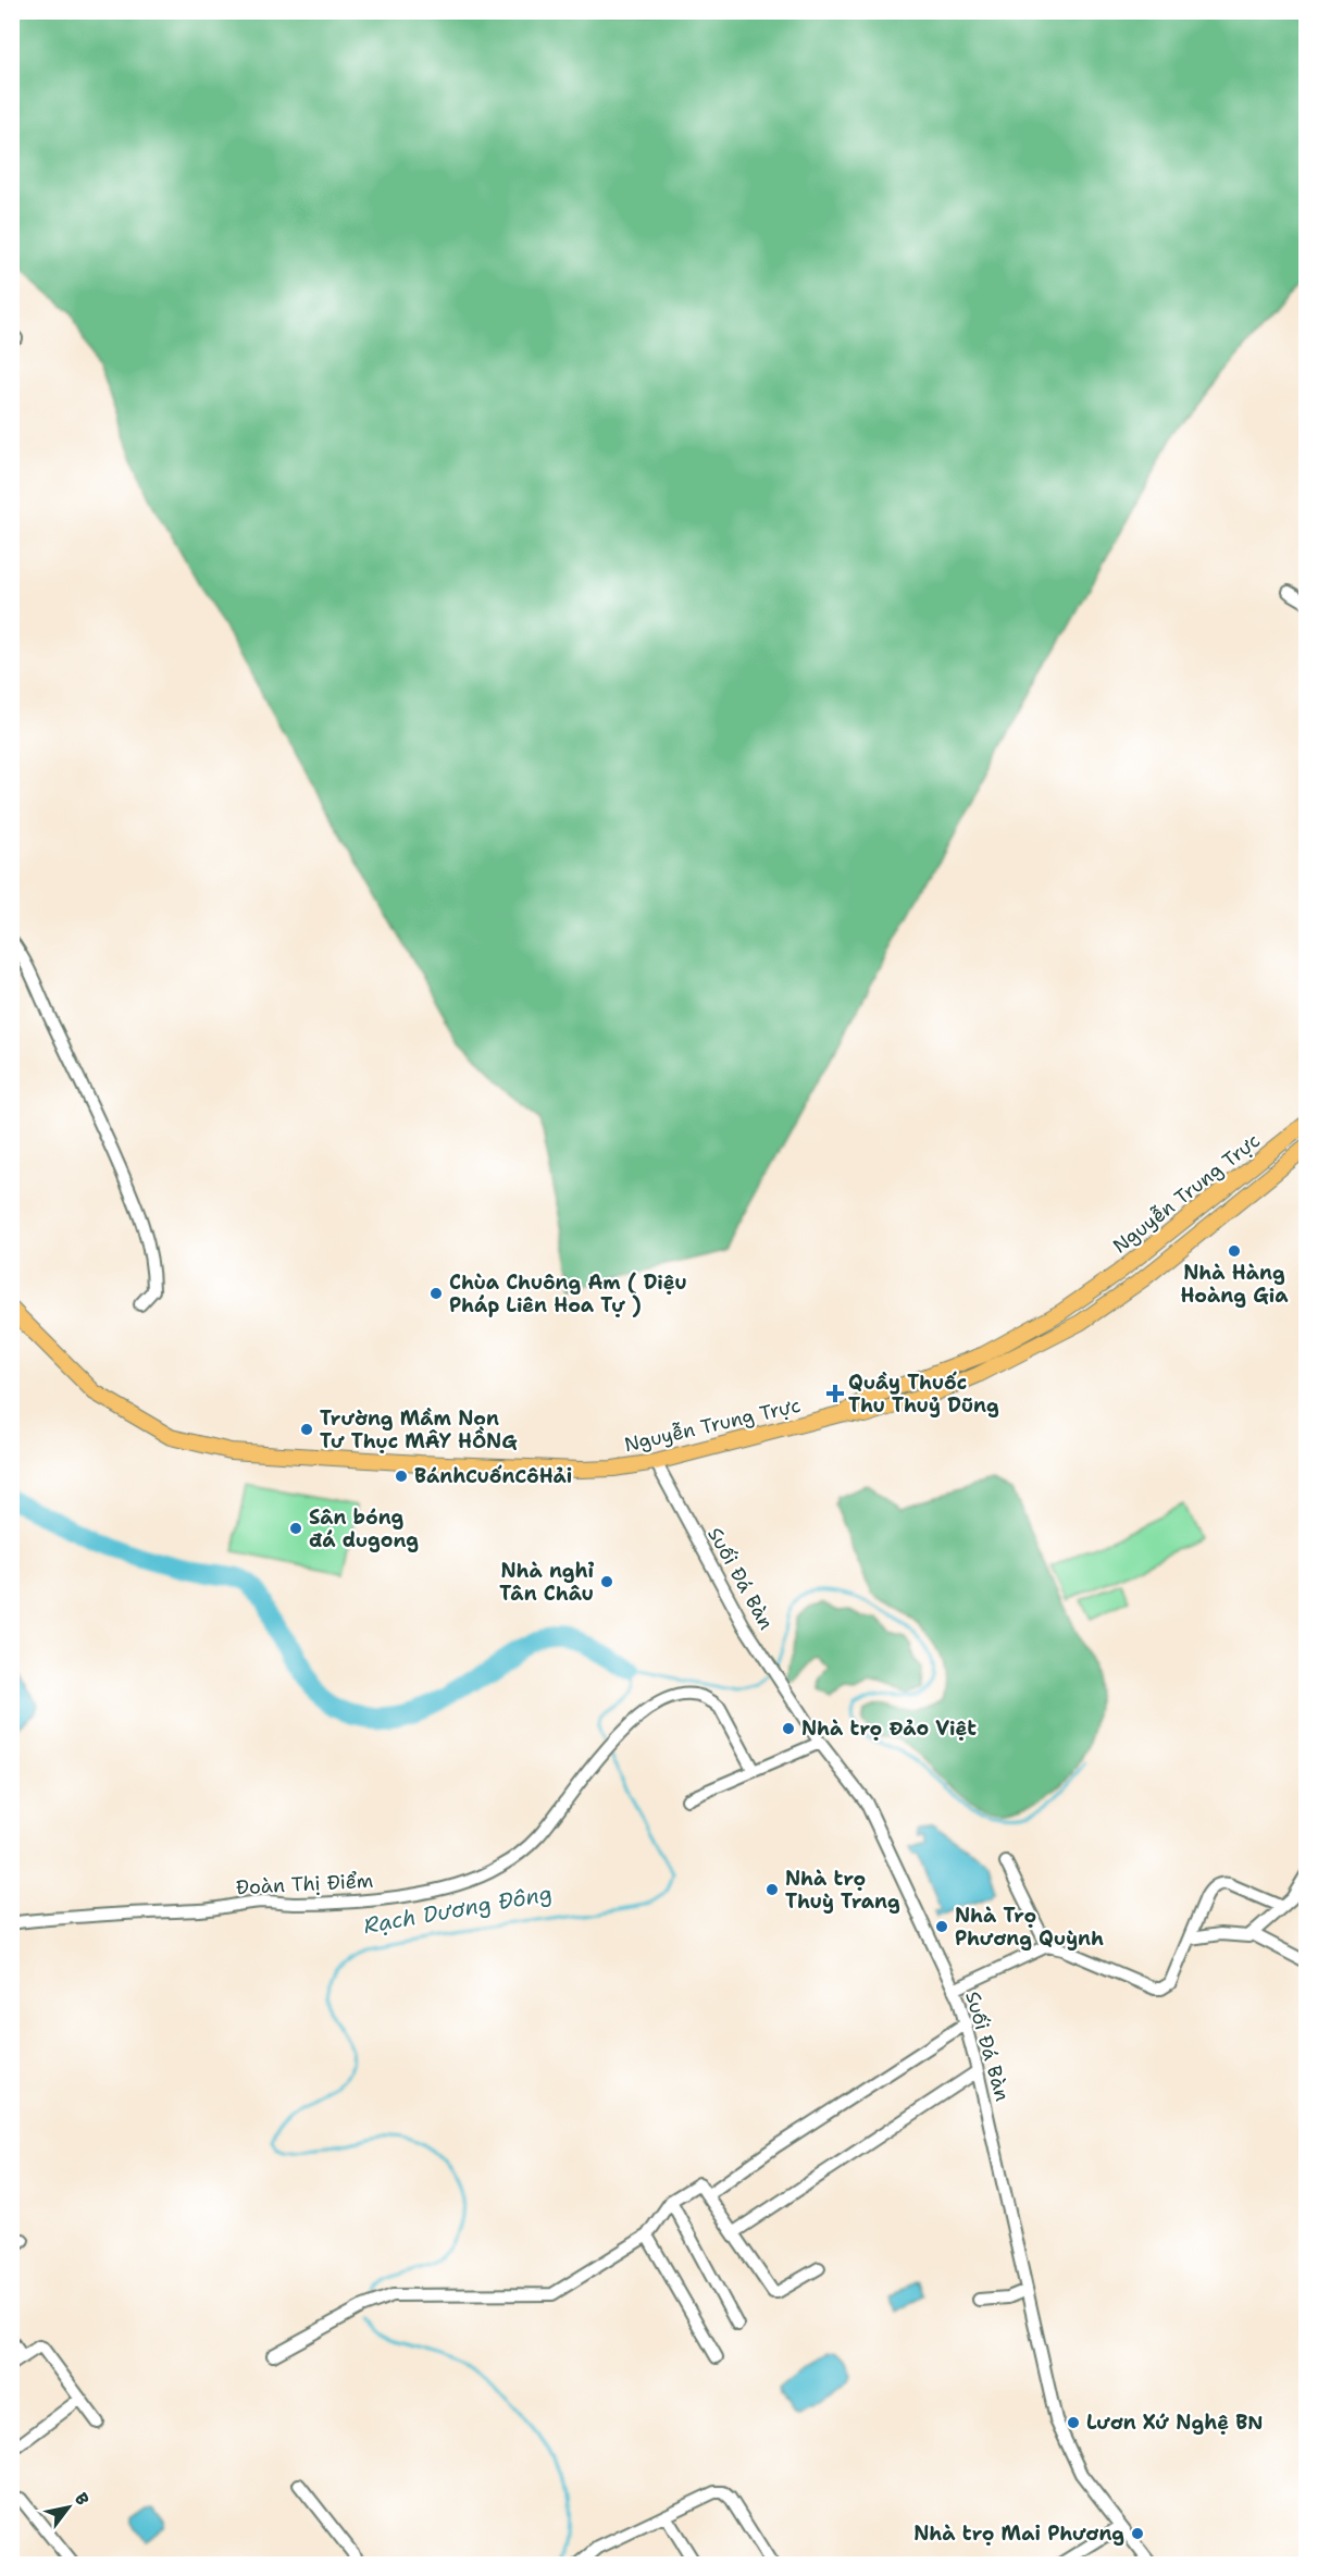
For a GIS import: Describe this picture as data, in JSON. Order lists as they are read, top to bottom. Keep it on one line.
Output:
{"streets":{"main road":["Nguyễn Trung Trực"],"street":["Suối Đá Bàn","Đoàn Thị Điểm"]},"crossings":[["Nguyễn Trung Trực","Suối Đá Bàn"]],"water":["Rạch Dương Đông"],"places":{"other":["Nhà Hàng Hoàng Gia","Chùa Chuông Am ( Diệu Pháp Liên Hoa Tự )","Trường Mầm Non Tư Thục MÂY HỒNG","BánhCuốnCôHải","Sân bóng đá dugong","Nhà nghỉ Tân Châu","Nhà trọ Đảo Việt","Nhà trọ Thuỳ Trang","Nhà Trọ Phương Quỳnh","Lươn Xứ Nghệ BN","Nhà trọ Mai Phương"],"health":["Quầy Thuốc Thu Thuỷ Dũng"]},"north":"top right"}
